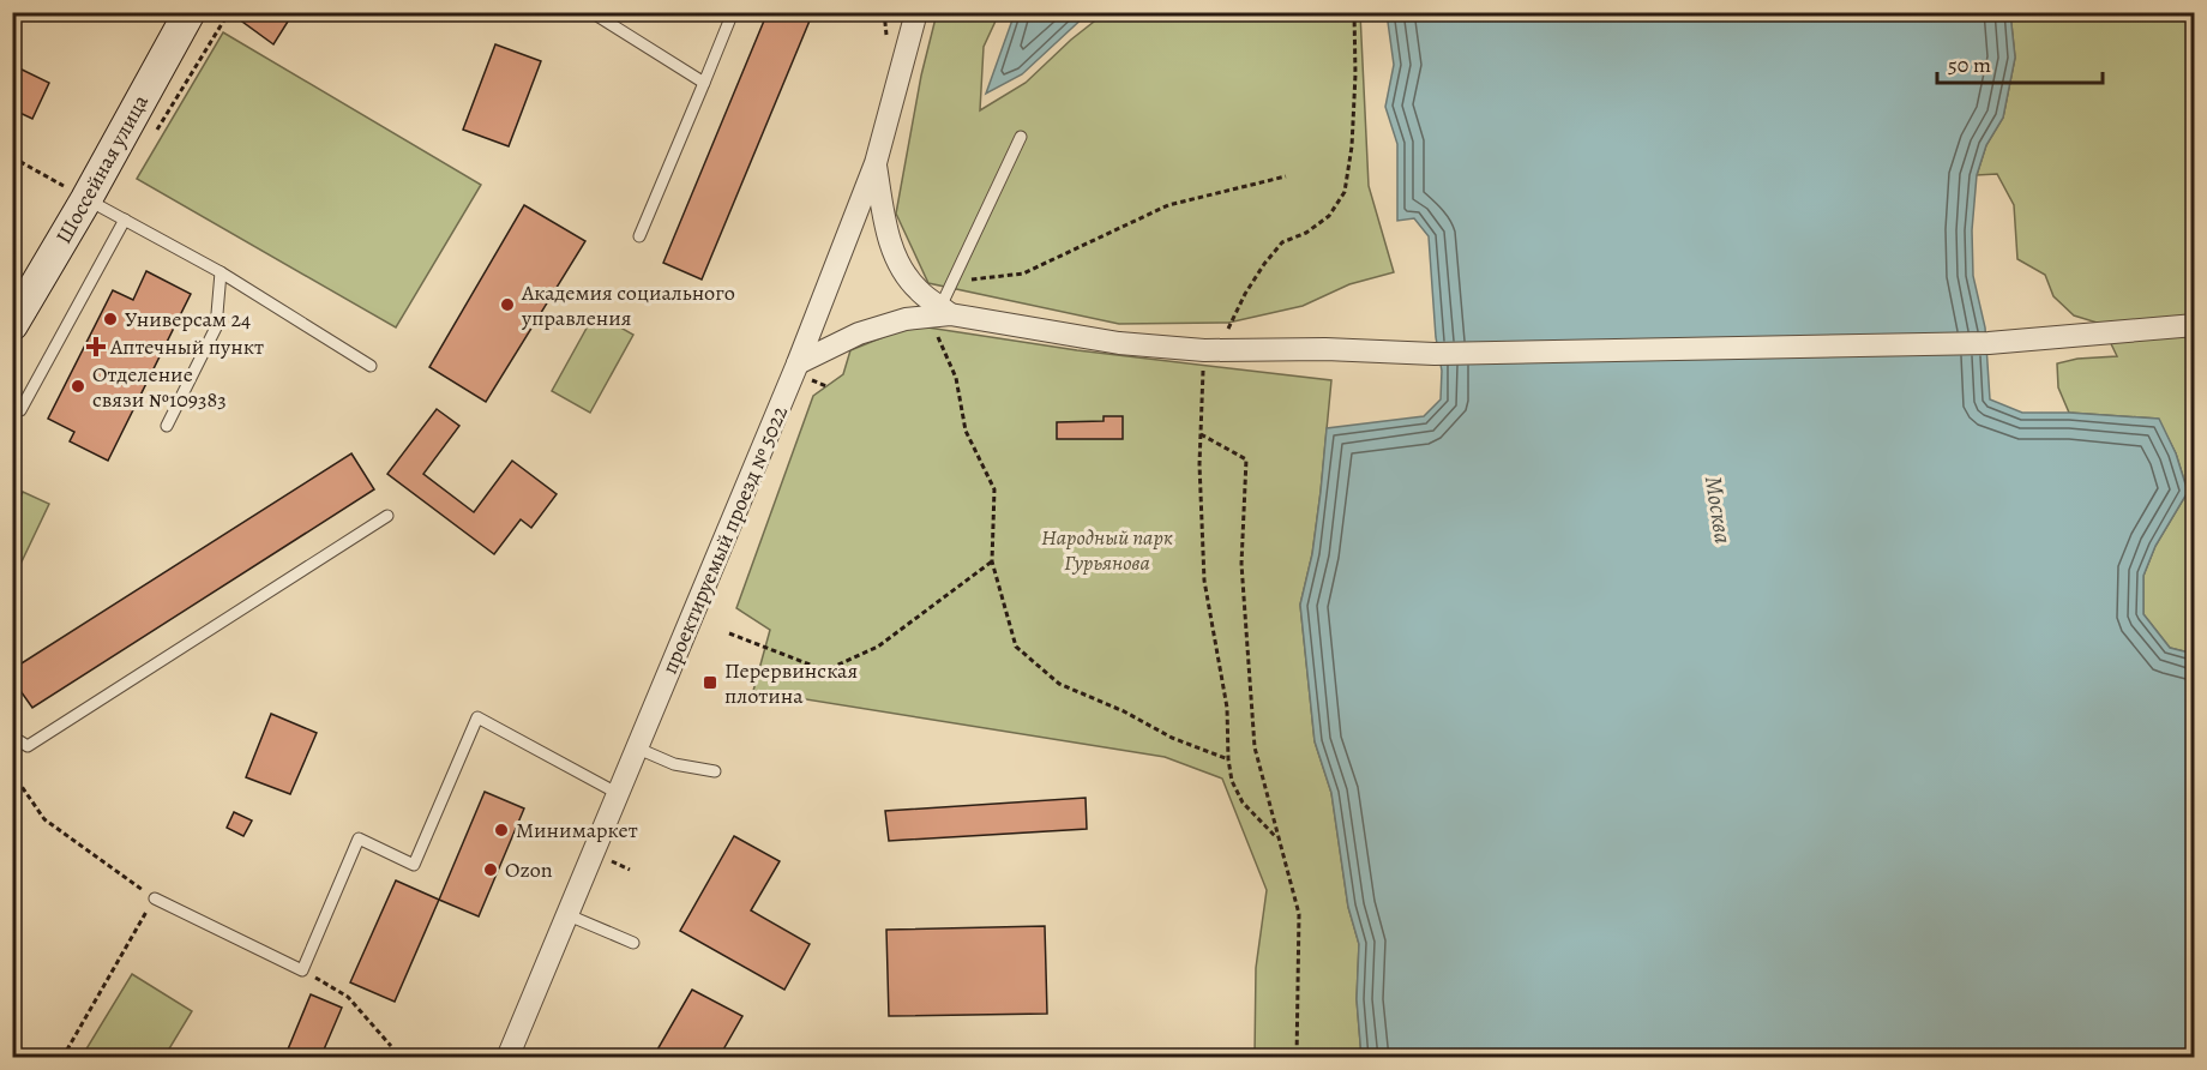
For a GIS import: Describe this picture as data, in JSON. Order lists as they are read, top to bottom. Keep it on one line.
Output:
{"streets":{"main road":["Шоссейная улица"],"street":["проектируемый проезд № 5022"]},"water":["Москва"],"parks":["Народный парк Гурьянова"],"places":{"other":["Академия социального управления","Универсам 24","Отделение связи №109383","Минимаркет","Ozon"],"health":["Аптечный пункт"],"transit":["Перервинская плотина"]},"scale_bar":"50 m"}
